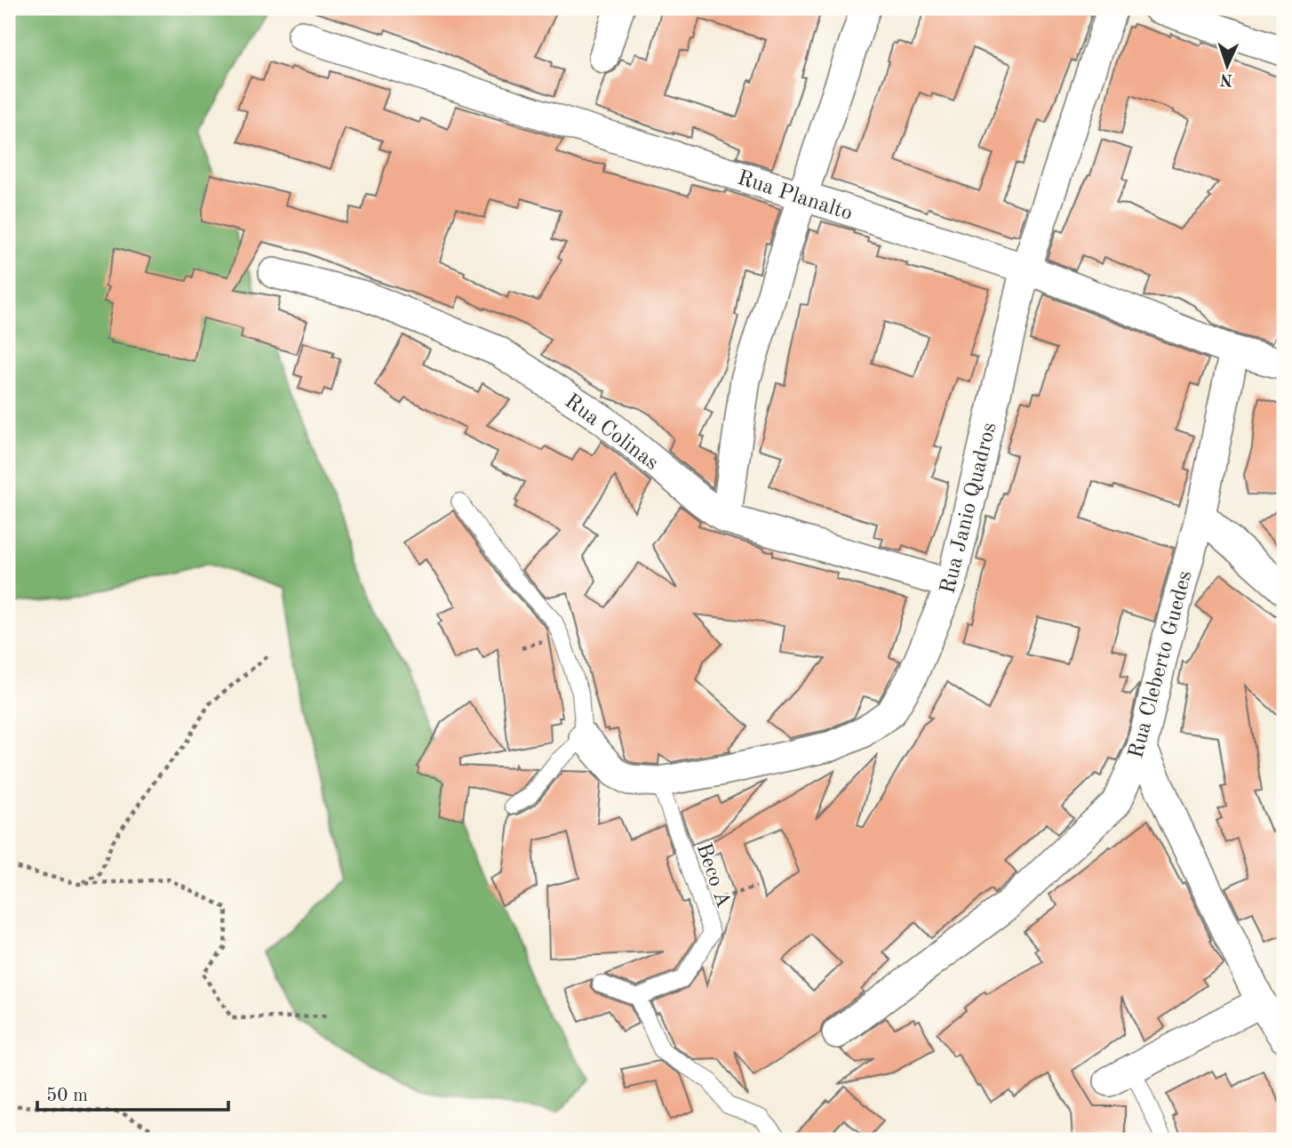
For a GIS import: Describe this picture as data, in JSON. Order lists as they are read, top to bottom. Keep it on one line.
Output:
{"streets":{"street":["Rua Planalto","Rua Colinas","Rua Janio Quadros","Rua Cleberto Guedes"],"lane":["Beco A"]},"crossings":[["Rua Planalto","Rua Janio Quadros"],["Rua Planalto","Rua Cleberto Guedes"],["Rua Colinas","Rua Janio Quadros"],["Rua Janio Quadros","Beco A"]],"scale_bar":"50 m","north":"bottom"}
